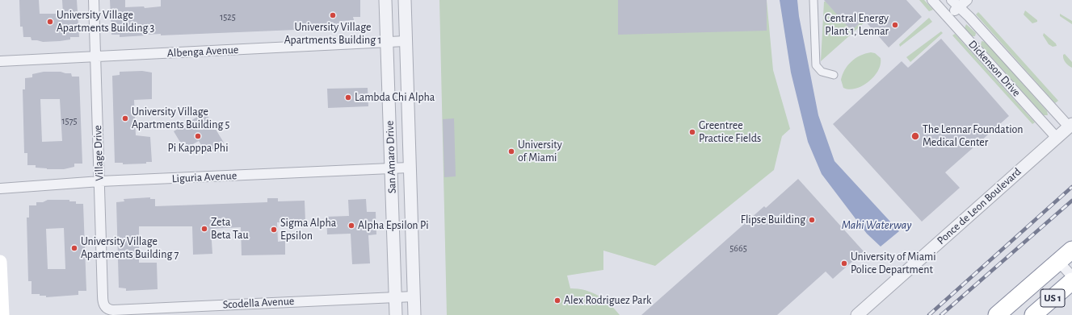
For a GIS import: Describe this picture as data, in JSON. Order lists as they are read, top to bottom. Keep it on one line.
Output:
{"streets":{"highway":["US 1"],"street":["Albenga Avenue","Dickenson Drive","Village Drive","San Amaro Drive","Liguria Avenue","Ponce de Leon Boulevard","Scodella Avenue"]},"crossings":[["Albenga Avenue","Village Drive"],["Albenga Avenue","San Amaro Drive"],["Dickenson Drive","Ponce de Leon Boulevard"],["Village Drive","Liguria Avenue"],["Village Drive","Scodella Avenue"],["San Amaro Drive","Liguria Avenue"],["San Amaro Drive","Scodella Avenue"]],"water":["Mahi Waterway"],"places":["University Village Apartments Building 1","University Village Apartments Building 3","Central Energy Plant 1, Lennar","Lambda Chi Alpha","University Village Apartments Building 5","Greentree Practice Fields","Pi Kapppa Phi","The Lennar Foundation Medical Center","University of Miami","Flipse Building","Alpha Epsilon Pi","Zeta Beta Tau","Sigma Alpha Epsilon","University Village Apartments Building 7","University of Miami Police Department","Alex Rodriguez Park"],"house_numbers":["1525","1575","5665"]}
